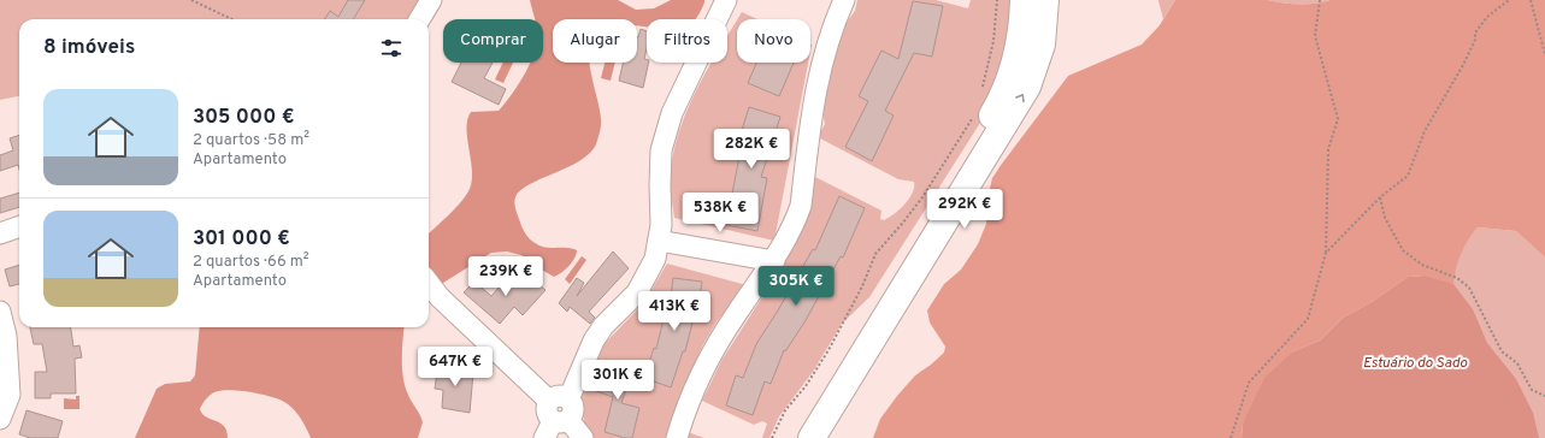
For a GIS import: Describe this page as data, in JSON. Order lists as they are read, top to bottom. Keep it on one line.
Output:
{"water":["Estuário do Sado"],"page":{"chip":["Comprar","Alugar","Filtros","Novo"],"heading":"8 imóveis","list":[{"name":"305 000 €","note":"2 quartos · 58 m² · Apartamento"},{"name":"301 000 €","note":"2 quartos · 66 m² · Apartamento"}],"price":["282K €","292K €","538K €","239K €","305K €","413K €","647K €","301K €"]}}
